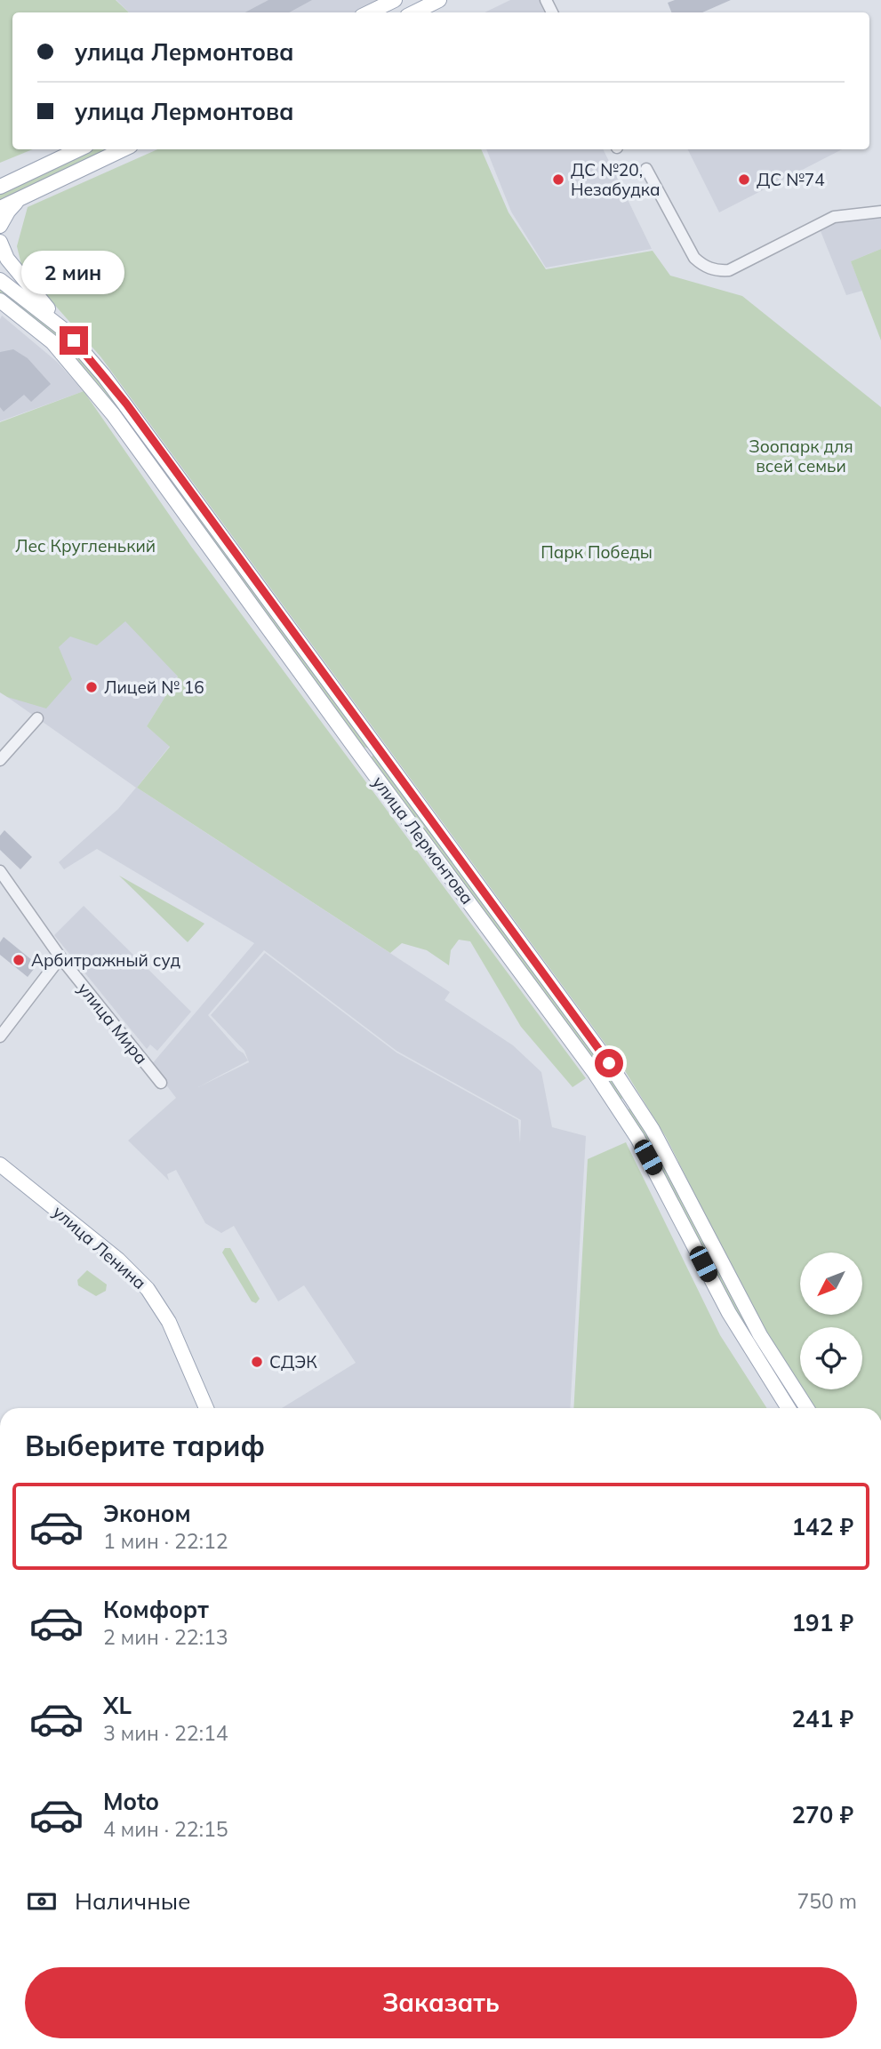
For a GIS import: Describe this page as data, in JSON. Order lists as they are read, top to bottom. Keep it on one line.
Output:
{"streets":{"main road":["улица Лермонтова","улица Ленина"],"street":["улица Мира"]},"parks":["Зоопарк для всей семьи","Лес Кругленький","Парк Победы"],"places":["ДС №20, Незабудка","ДС №74","Лицей № 16","Арбитражный суд","СДЭК"],"north":"bottom left","page":{"banner":["улица Лермонтова","улица Лермонтова"],"bubble":"2 мин","heading":"Выберите тариф","list":[{"name":"Эконом","note":"1 мин · 22:12","value":"142 ₽"},{"name":"Комфорт","note":"2 мин · 22:13","value":"191 ₽"},{"name":"XL","note":"3 мин · 22:14","value":"241 ₽"},{"name":"Moto","note":"4 мин · 22:15","value":"270 ₽"}],"pay":["Наличные","750 m"],"buttons":"Заказать"}}
